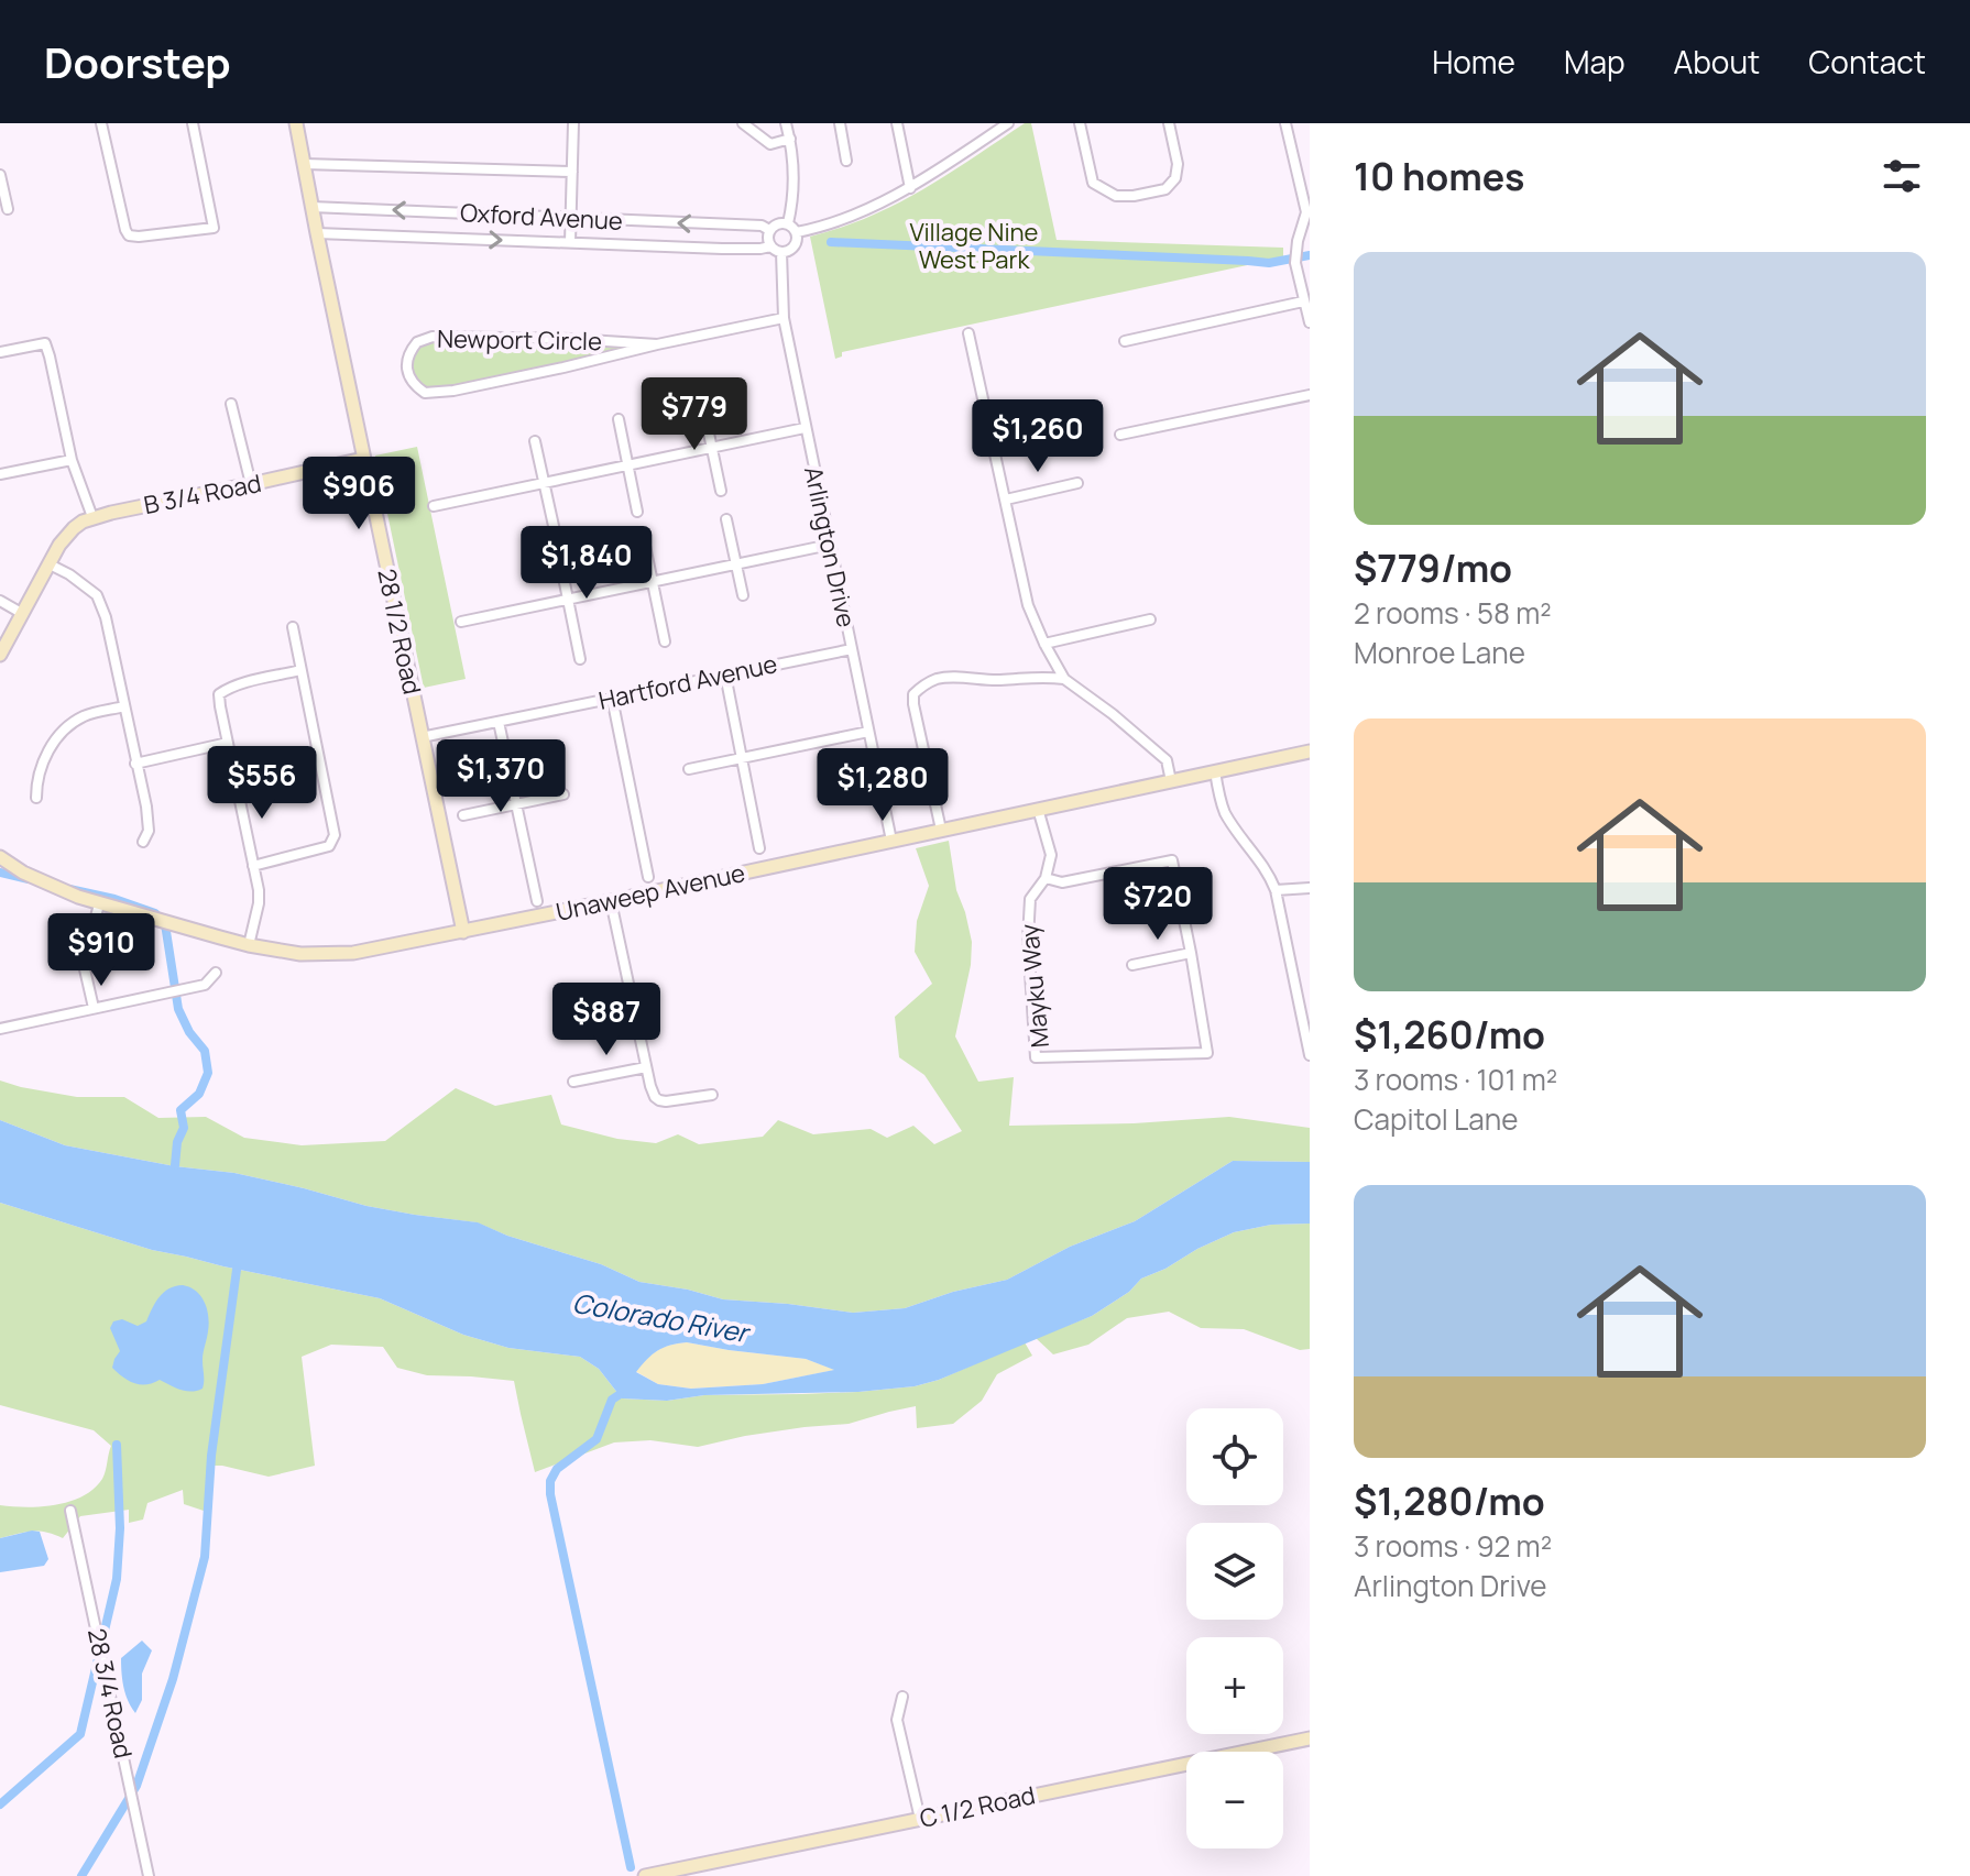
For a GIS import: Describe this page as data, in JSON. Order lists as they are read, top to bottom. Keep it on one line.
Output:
{"streets":{"street":["Oxford Avenue","Newport Circle","B 3/4 Road","Arlington Drive","28 1/2 Road","Hartford Avenue","Unaweep Avenue","Mayku Way","28 3/4 Road","C 1/2 Road"]},"crossings":[["Oxford Avenue","Arlington Drive"],["Oxford Avenue","28 1/2 Road"],["Newport Circle","Arlington Drive"],["B 3/4 Road","28 1/2 Road"],["Arlington Drive","Hartford Avenue"],["Arlington Drive","Unaweep Avenue"],["28 1/2 Road","Hartford Avenue"],["28 1/2 Road","Unaweep Avenue"],["Unaweep Avenue","Mayku Way"]],"water":["Colorado River"],"parks":["Village Nine West Park"],"page":{"header":"Doorstep","nav":["Home","Map","About","Contact"],"heading":"10 homes","list":[{"name":"$779/mo","note":"2 rooms · 58 m² · Monroe Lane"},{"name":"$1,260/mo","note":"3 rooms · 101 m² · Capitol Lane"},{"name":"$1,280/mo","note":"3 rooms · 92 m² · Arlington Drive"}],"price":["$779","$1,260","$906","$1,840","$1,370","$556","$1,280","$720","$910","$887"],"map_buttons":["+","−"]}}
